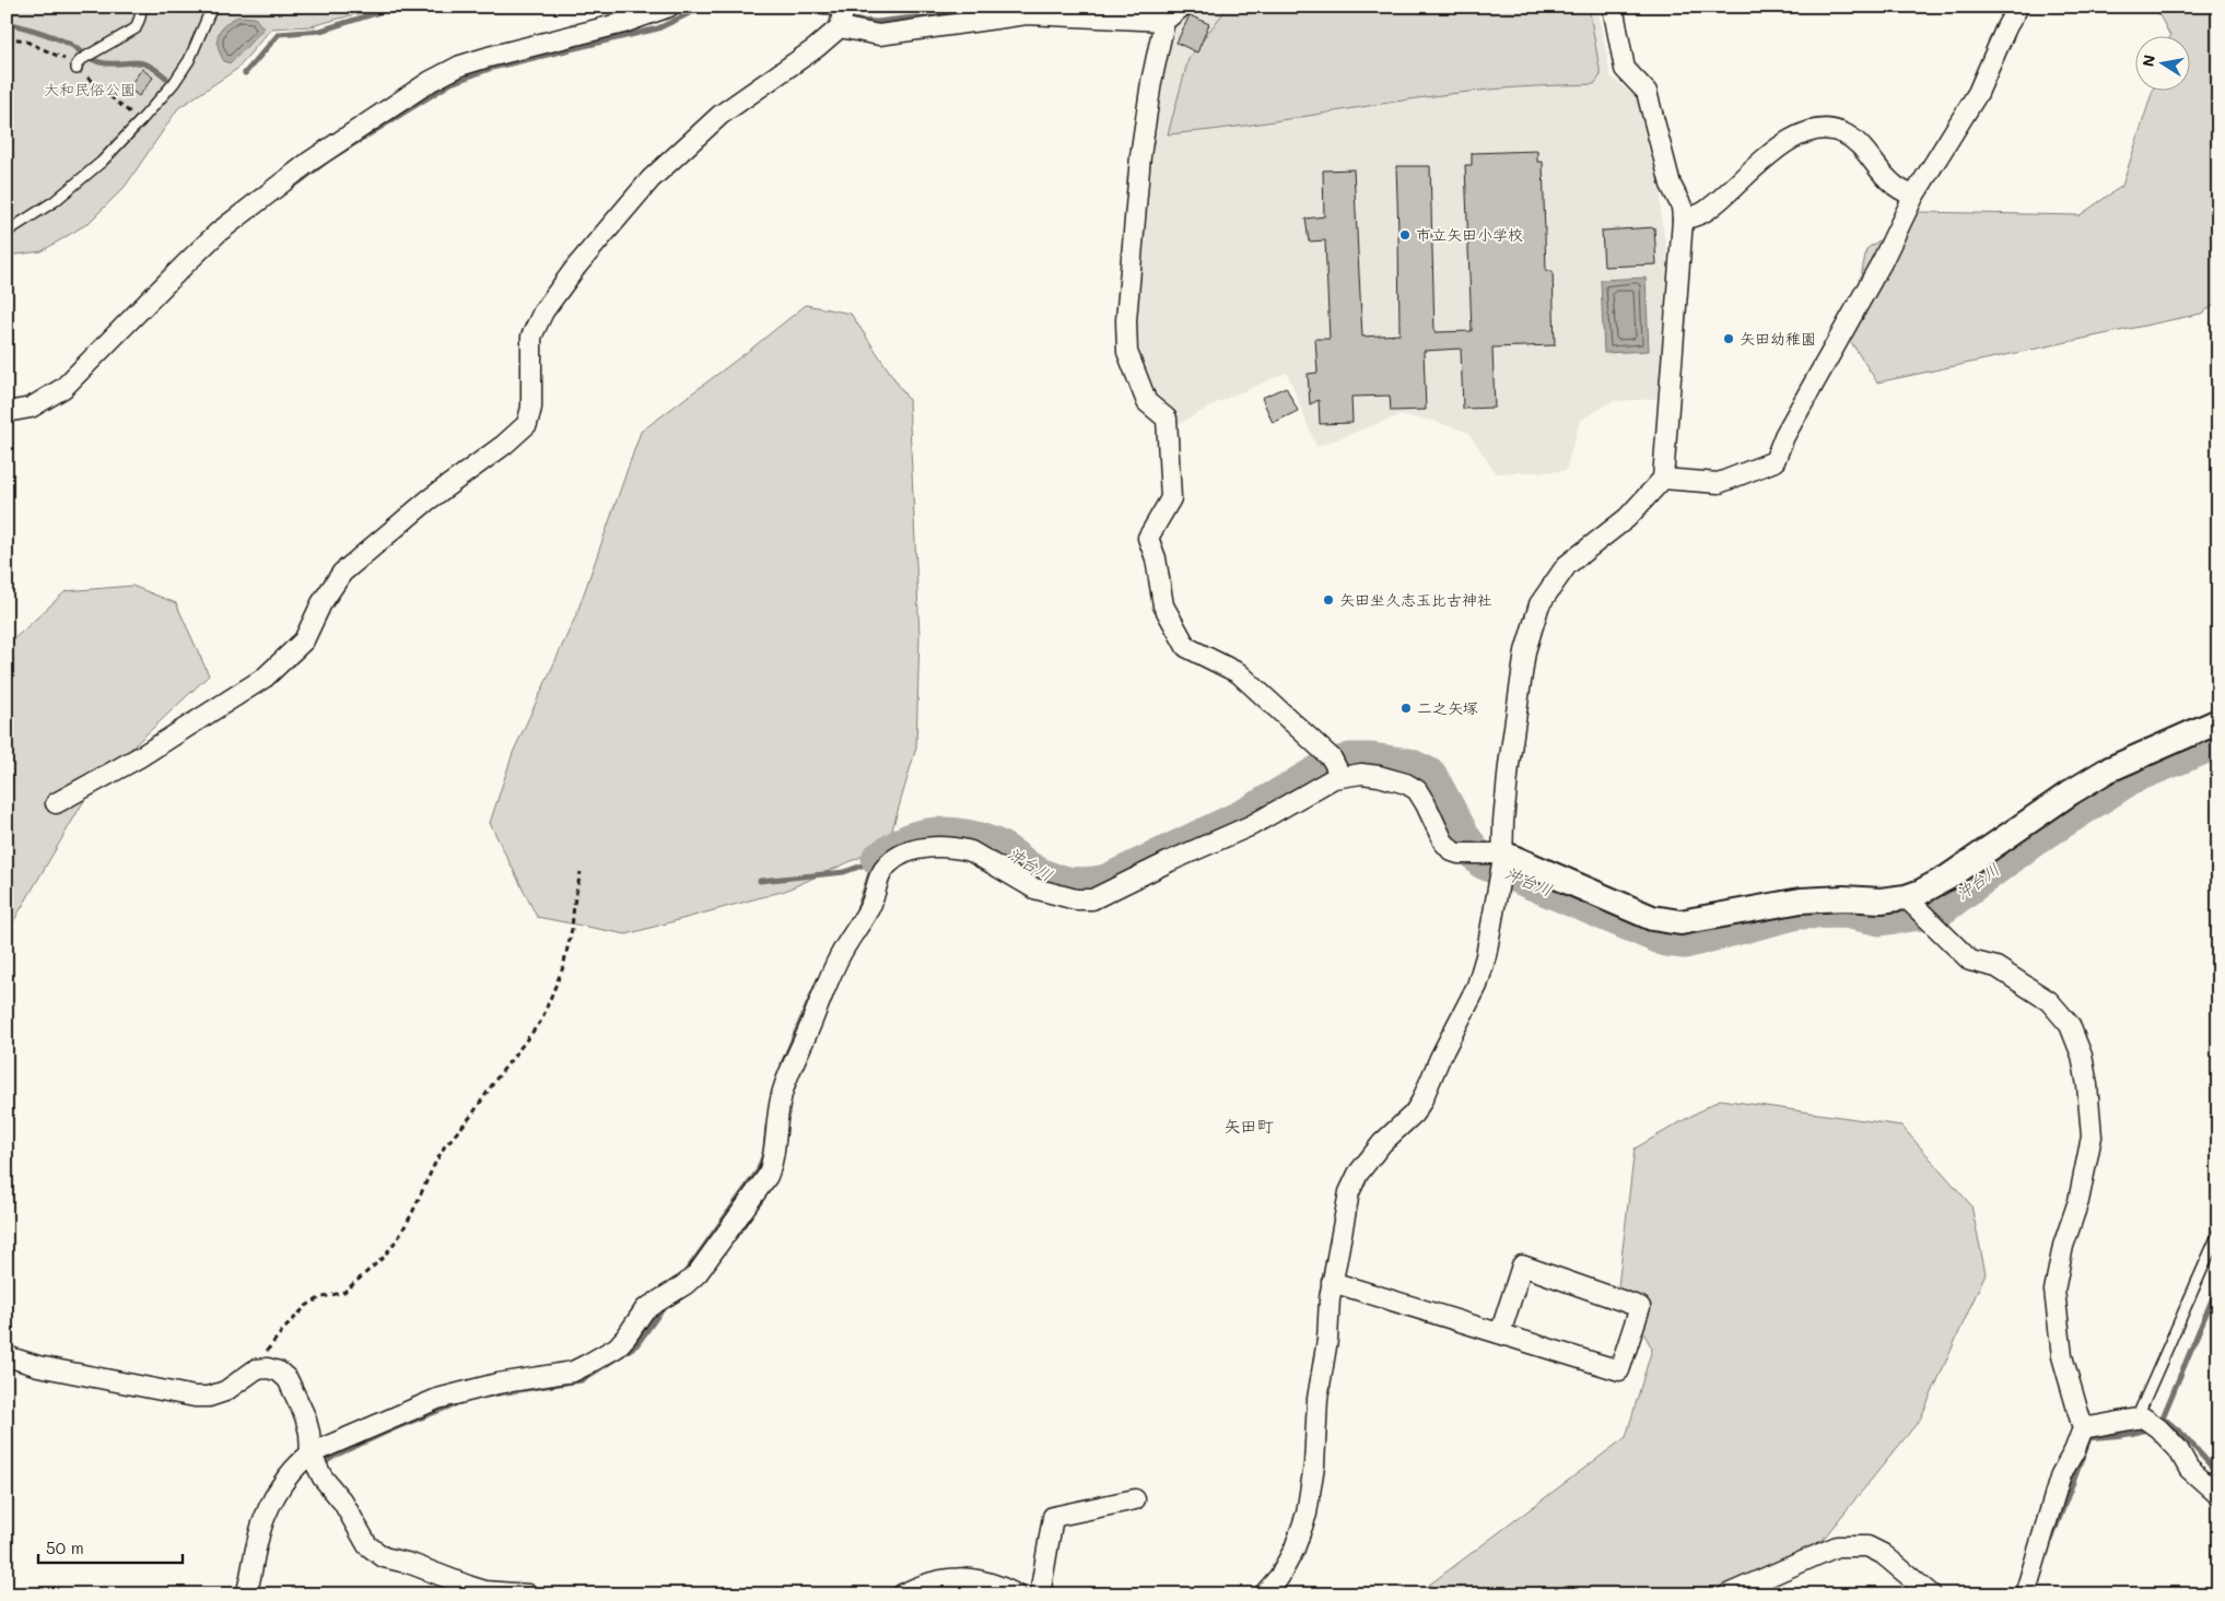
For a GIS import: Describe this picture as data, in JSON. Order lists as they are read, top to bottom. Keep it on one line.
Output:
{"districts":["矢田町"],"water":["沖台川"],"parks":["大和民俗公園"],"places":["市立矢田小学校","矢田幼稚園","矢田坐久志玉比古神社","二之矢塚"],"scale_bar":"50 m","north":"left"}
